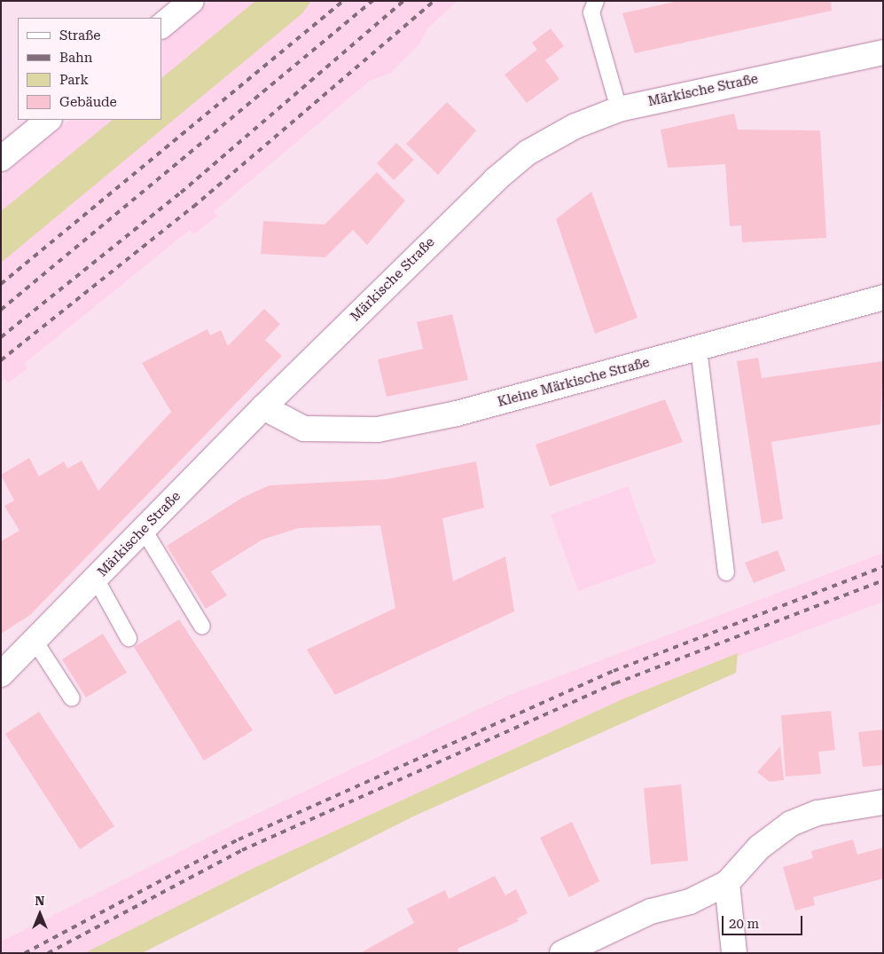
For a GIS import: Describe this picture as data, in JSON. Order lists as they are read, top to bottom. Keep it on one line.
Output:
{"streets":{"street":["Märkische Straße","Kleine Märkische Straße"]},"crossings":[["Märkische Straße","Kleine Märkische Straße"]],"legend":["Straße","Bahn","Park","Gebäude"],"scale_bar":"20 m","north":"top"}
